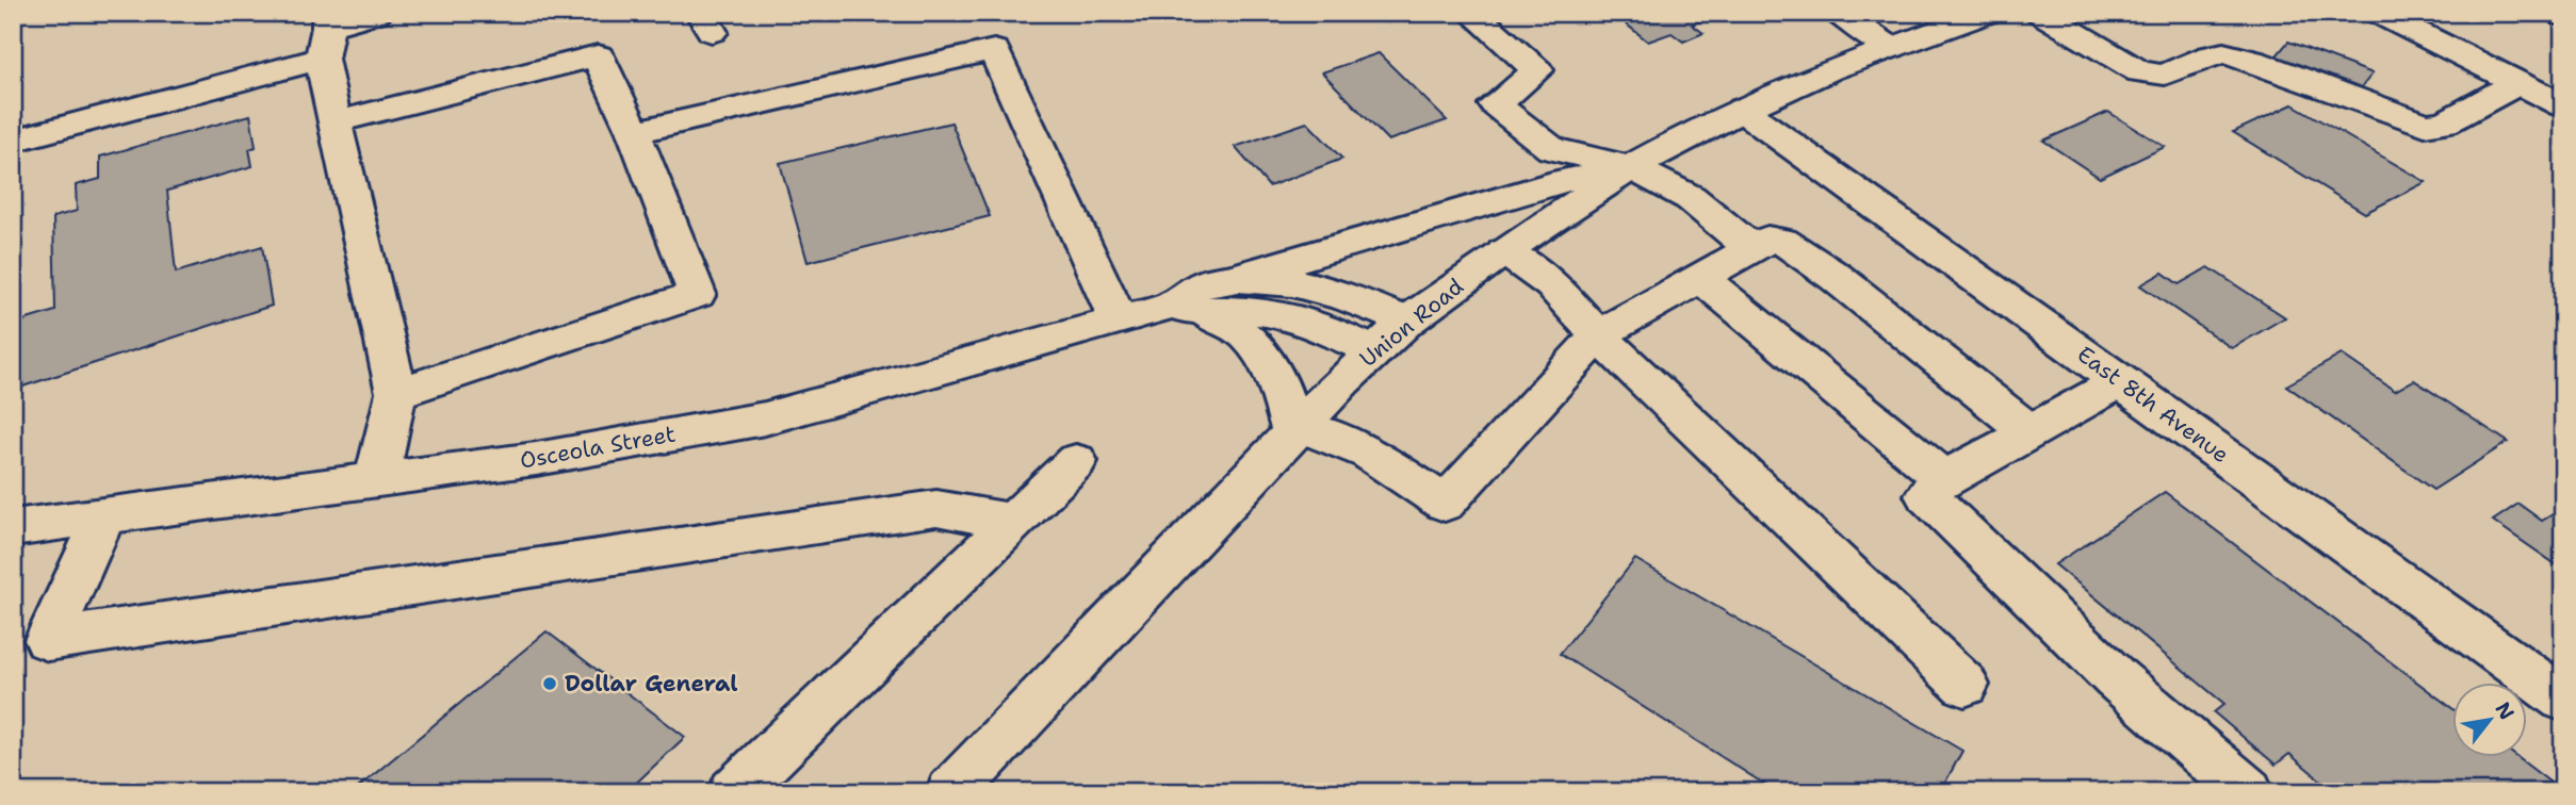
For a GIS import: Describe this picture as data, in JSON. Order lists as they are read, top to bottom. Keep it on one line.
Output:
{"streets":{"main road":["Union Road","East 8th Avenue","Osceola Street"]},"crossings":[["Union Road","East 8th Avenue"],["Union Road","Osceola Street"]],"places":["Dollar General"],"north":"top right"}
